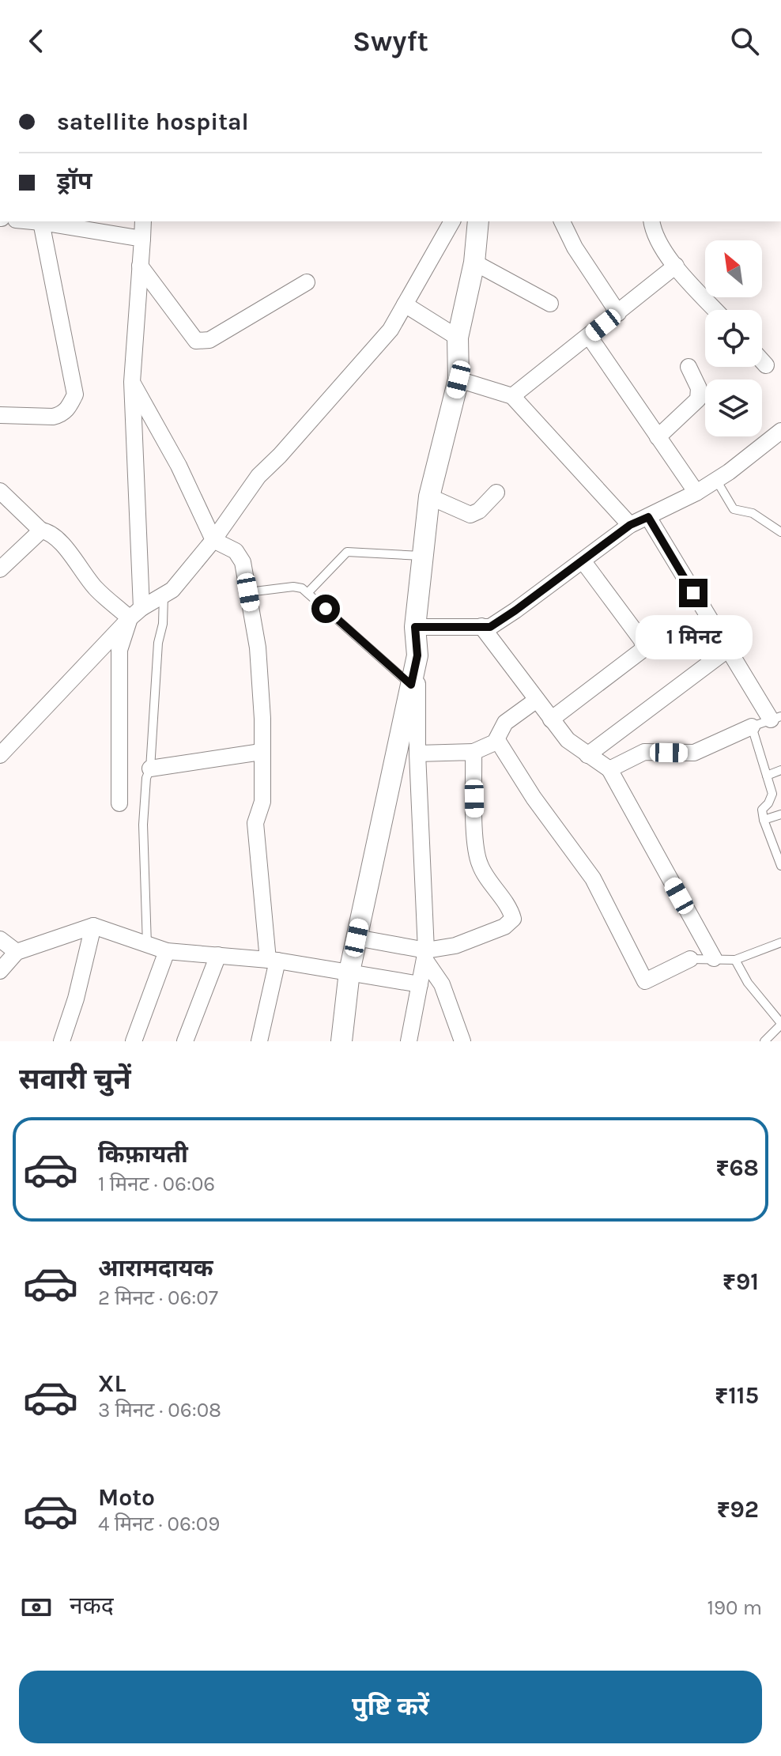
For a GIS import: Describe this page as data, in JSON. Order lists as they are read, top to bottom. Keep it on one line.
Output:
{"north":"top left","page":{"header":"Swyft","banner":["satellite hospital","ड्रॉप"],"bubble":"1 मिनट","heading":"सवारी चुनें","list":[{"name":"किफ़ायती","note":"1 मिनट · 06:06","value":"₹68"},{"name":"आरामदायक","note":"2 मिनट · 06:07","value":"₹91"},{"name":"XL","note":"3 मिनट · 06:08","value":"₹115"},{"name":"Moto","note":"4 मिनट · 06:09","value":"₹92"}],"pay":["नकद","190 m"],"buttons":"पुष्टि करें"}}
